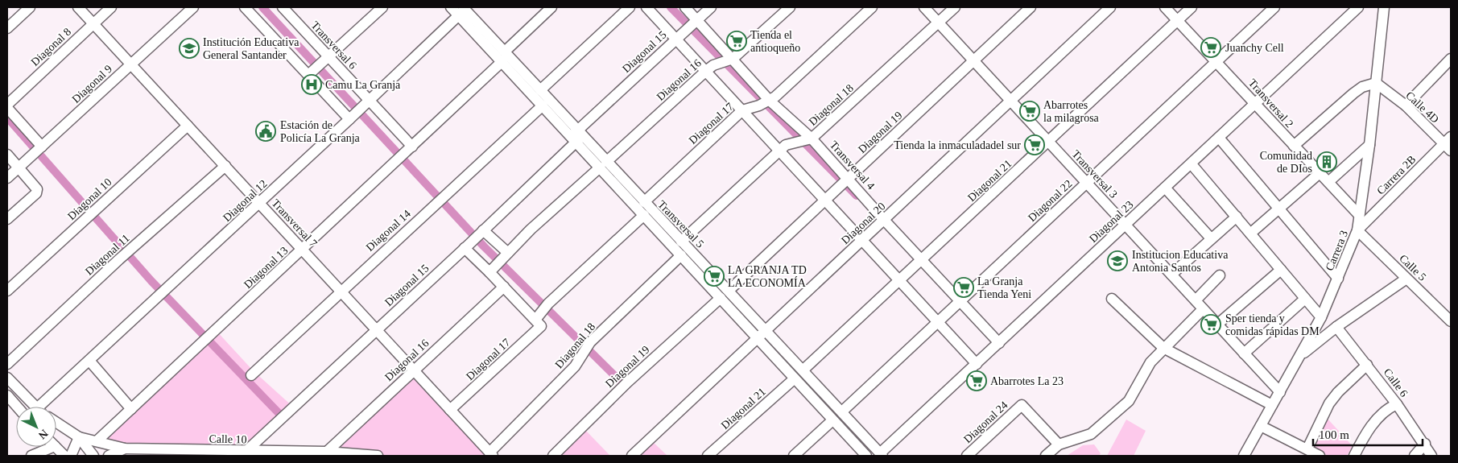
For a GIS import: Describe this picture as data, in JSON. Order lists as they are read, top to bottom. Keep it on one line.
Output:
{"streets":{"street":["Transversal 6","Diagonal 8","Diagonal 15","Diagonal 16","Diagonal 9","Transversal 2","Diagonal 18","Calle 4D","Diagonal 17","Diagonal 19","Transversal 4","Transversal 3","Carrera 2B","Diagonal 21","Diagonal 10","Diagonal 12","Diagonal 22","Diagonal 23","Transversal 7","Diagonal 20","Transversal 5","Diagonal 14","Carrera 3","Diagonal 11","Diagonal 13","Calle 5","Calle 6","Diagonal 24","Calle 10"]},"crossings":[["Transversal 6","Diagonal 12"],["Transversal 6","Diagonal 13"],["Diagonal 8","Transversal 7"],["Diagonal 15","Transversal 4"],["Diagonal 15","Transversal 7"],["Diagonal 15","Transversal 5"],["Diagonal 15","Calle 10"],["Diagonal 16","Transversal 4"],["Diagonal 16","Transversal 7"],["Diagonal 16","Transversal 5"],["Diagonal 16","Calle 10"],["Diagonal 9","Transversal 7"],["Transversal 2","Diagonal 21"],["Transversal 2","Diagonal 22"],["Transversal 2","Diagonal 23"],["Transversal 2","Carrera 3"],["Diagonal 18","Transversal 4"],["Diagonal 18","Transversal 3"],["Diagonal 18","Transversal 7"],["Diagonal 18","Transversal 5"],["Calle 4D","Carrera 2B"],["Calle 4D","Carrera 3"],["Diagonal 17","Transversal 4"],["Diagonal 17","Transversal 7"],["Diagonal 17","Transversal 5"],["Diagonal 19","Transversal 4"],["Diagonal 19","Transversal 3"],["Diagonal 19","Transversal 5"],["Transversal 4","Diagonal 21"],["Transversal 4","Diagonal 22"],["Transversal 4","Diagonal 23"],["Transversal 4","Diagonal 20"],["Transversal 3","Diagonal 21"],["Transversal 3","Diagonal 22"],["Transversal 3","Diagonal 23"],["Transversal 3","Diagonal 20"],["Transversal 3","Carrera 3"],["Carrera 2B","Carrera 3"],["Carrera 2B","Calle 5"],["Diagonal 21","Transversal 5"],["Diagonal 10","Transversal 7"],["Diagonal 12","Transversal 7"],["Diagonal 12","Transversal 5"],["Diagonal 22","Transversal 5"],["Diagonal 23","Transversal 5"],["Transversal 7","Diagonal 14"],["Transversal 7","Diagonal 11"],["Transversal 7","Diagonal 13"],["Diagonal 20","Transversal 5"],["Transversal 5","Diagonal 14"],["Transversal 5","Diagonal 13"],["Carrera 3","Calle 5"],["Diagonal 13","Calle 10"]],"places":{"supermarket":["Tienda el antioqueño","Juanchy Cell","Abarrotes la milagrosa","Tienda la inmaculadadel sur","LA GRANJA TD LA ECONOMÍA","La Granja Tienda Yeni","Sper tienda y comidas rápidas DM","Abarrotes La 23"],"school or university":["Institución Educativa General Santander","Institucion Educativa Antonia Santos"],"hospital":["Camu La Granja"],"public building":["Estación de Policía La Granja"],"building":["Comunidad de DIos"]},"scale_bar":"100 m","north":"bottom right"}
